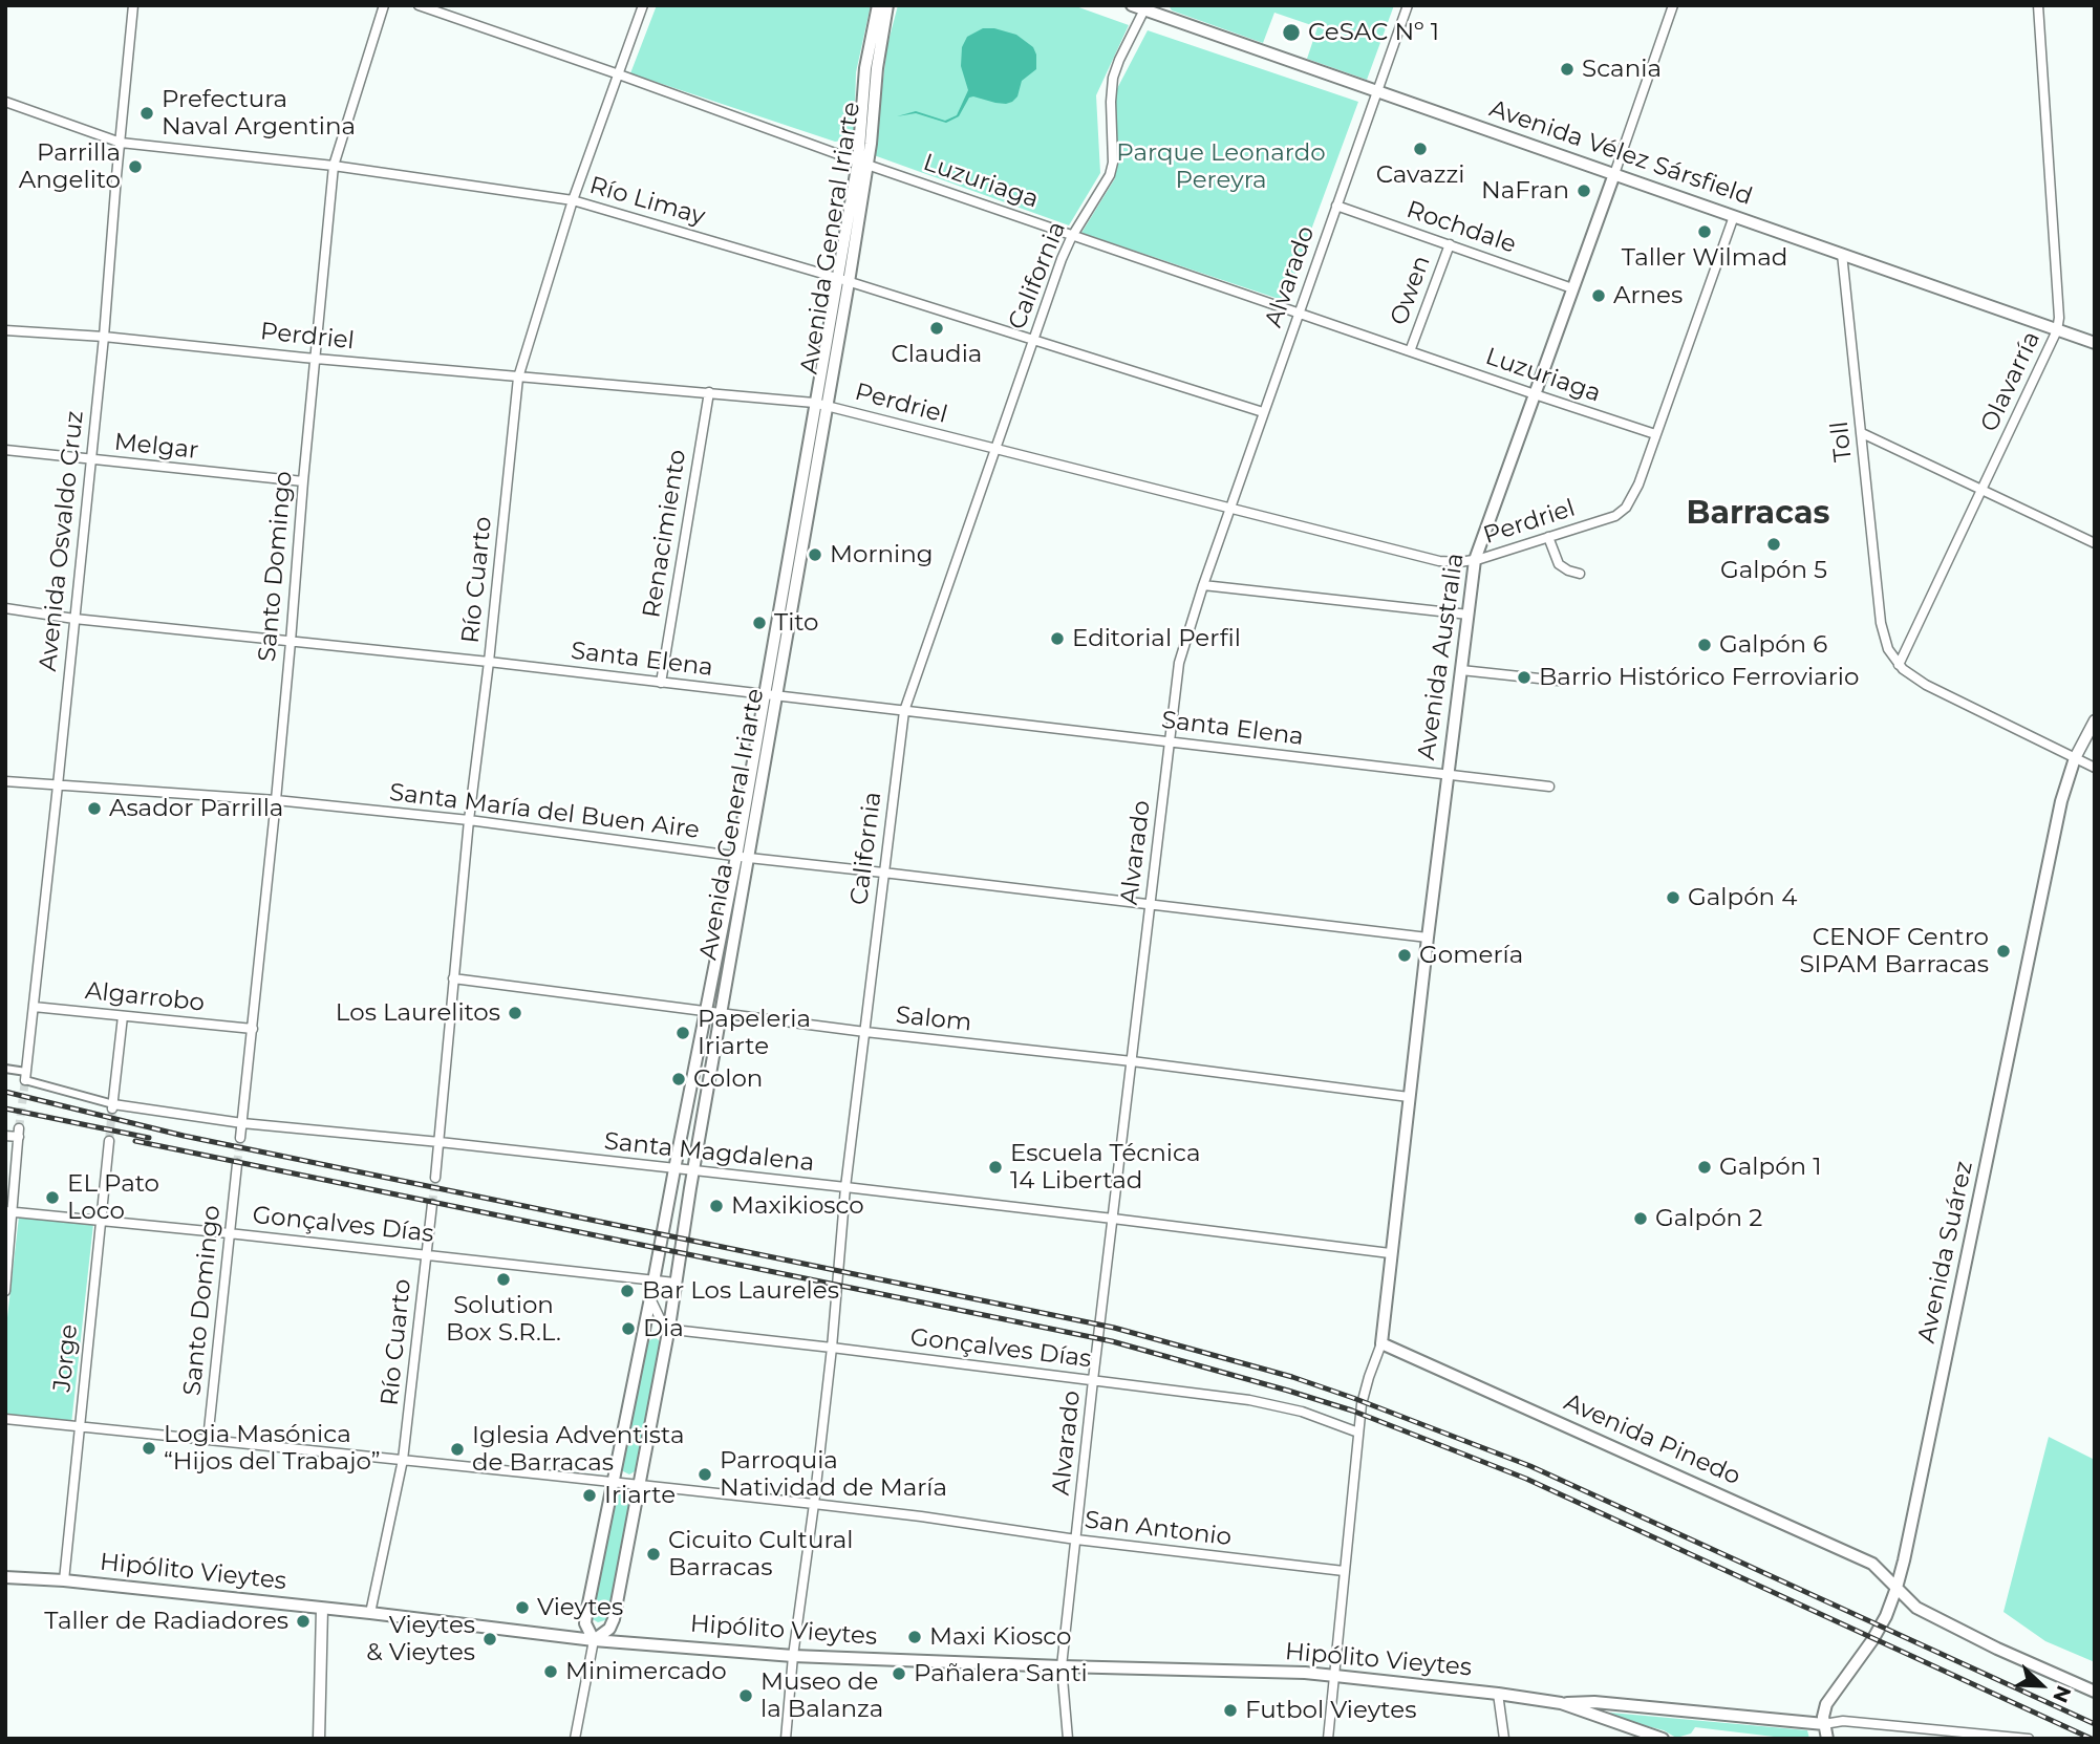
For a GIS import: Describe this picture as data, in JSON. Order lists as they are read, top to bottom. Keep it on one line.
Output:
{"streets":{"main road":["Avenida Vélez Sársfield","Avenida General Iriarte","Avenida Australia","Avenida Suárez","Avenida Pinedo","Hipólito Vieytes"],"street":["Luzuriaga","Río Limay","Rochdale","California","Alvarado","Owen","Perdriel","Olavarría","Toll","Melgar","Renacimiento","Avenida Osvaldo Cruz","Santo Domingo","Río Cuarto","Santa Elena","Santa María del Buen Aire","Algarrobo","Salom","Santa Magdalena","Gonçalves Días","Jorge","San Antonio"]},"crossings":[["Avenida Vélez Sársfield","California"],["Avenida Vélez Sársfield","Alvarado"],["Avenida Vélez Sársfield","Olavarría"],["Avenida Vélez Sársfield","Toll"],["Avenida Vélez Sársfield","Avenida Australia"],["Luzuriaga","Avenida General Iriarte"],["Luzuriaga","California"],["Luzuriaga","Alvarado"],["Luzuriaga","Owen"],["Luzuriaga","Perdriel"],["Luzuriaga","Río Cuarto"],["Luzuriaga","Avenida Australia"],["Río Limay","Avenida General Iriarte"],["Río Limay","California"],["Río Limay","Alvarado"],["Río Limay","Avenida Osvaldo Cruz"],["Río Limay","Santo Domingo"],["Río Limay","Río Cuarto"],["Rochdale","Alvarado"],["Rochdale","Owen"],["Rochdale","Avenida Australia"],["Avenida General Iriarte","Perdriel"],["Avenida General Iriarte","Santa Elena"],["Avenida General Iriarte","Santa María del Buen Aire"],["Avenida General Iriarte","Salom"],["Avenida General Iriarte","Santa Magdalena"],["Avenida General Iriarte","Gonçalves Días"],["Avenida General Iriarte","San Antonio"],["Avenida General Iriarte","Hipólito Vieytes"],["California","Perdriel"],["California","Santa Elena"],["California","Santa María del Buen Aire"],["California","Salom"],["California","Santa Magdalena"],["California","Gonçalves Días"],["California","San Antonio"],["California","Hipólito Vieytes"],["Alvarado","Perdriel"],["Alvarado","Santa Elena"],["Alvarado","Santa María del Buen Aire"],["Alvarado","Salom"],["Alvarado","Santa Magdalena"],["Alvarado","Gonçalves Días"],["Alvarado","San Antonio"],["Alvarado","Hipólito Vieytes"],["Perdriel","Renacimiento"],["Perdriel","Avenida Osvaldo Cruz"],["Perdriel","Santo Domingo"],["Perdriel","Río Cuarto"],["Perdriel","Avenida Australia"],["Olavarría","Toll"],["Melgar","Avenida Osvaldo Cruz"],["Melgar","Santo Domingo"],["Renacimiento","Santa Elena"],["Avenida Osvaldo Cruz","Santa Elena"],["Avenida Osvaldo Cruz","Santa María del Buen Aire"],["Avenida Osvaldo Cruz","Algarrobo"],["Avenida Osvaldo Cruz","Santa Magdalena"],["Santo Domingo","Santa Elena"],["Santo Domingo","Santa María del Buen Aire"],["Santo Domingo","Algarrobo"],["Santo Domingo","Santa Magdalena"],["Santo Domingo","Gonçalves Días"],["Santo Domingo","San Antonio"],["Río Cuarto","Santa Elena"],["Río Cuarto","Santa María del Buen Aire"],["Río Cuarto","Salom"],["Río Cuarto","Santa Magdalena"],["Río Cuarto","Gonçalves Días"],["Río Cuarto","San Antonio"],["Río Cuarto","Hipólito Vieytes"],["Avenida Australia","Santa Elena"],["Avenida Australia","Santa María del Buen Aire"],["Avenida Australia","Salom"],["Avenida Australia","Santa Magdalena"],["Avenida Australia","Avenida Pinedo"],["Gonçalves Días","Jorge"],["Avenida Suárez","Avenida Pinedo"],["Avenida Suárez","Hipólito Vieytes"],["Jorge","San Antonio"],["Jorge","Hipólito Vieytes"]],"districts":["Barracas"],"parks":["Parque Leonardo Pereyra"],"places":["CeSAC Nº 1","Scania","Prefectura Naval Argentina","Cavazzi","Parrilla Angelito","NaFran","Taller Wilmad","Arnes","Claudia","Galpón 5","Morning","Tito","Editorial Perfil","Galpón 6","Barrio Histórico Ferroviario","Asador Parrilla","Galpón 4","CENOF Centro SIPAM Barracas","Gomería","Los Laurelitos","Papeleria Iriarte","Colon","Escuela Técnica 14 Libertad","Galpón 1","EL Pato Loco","Maxikiosco","Galpón 2","Solution Box S.R.L.","Bar Los Laureles","Dia","Logia Masónica “Hijos del Trabajo”","Iglesia Adventista de Barracas","Parroquia Natividad de María","Iriarte","Cicuito Cultural Barracas","Vieytes","Taller de Radiadores","Maxi Kiosco","Vieytes & Vieytes","Minimercado","Pañalera Santi","Museo de la Balanza","Futbol Vieytes"],"north":"bottom right"}
